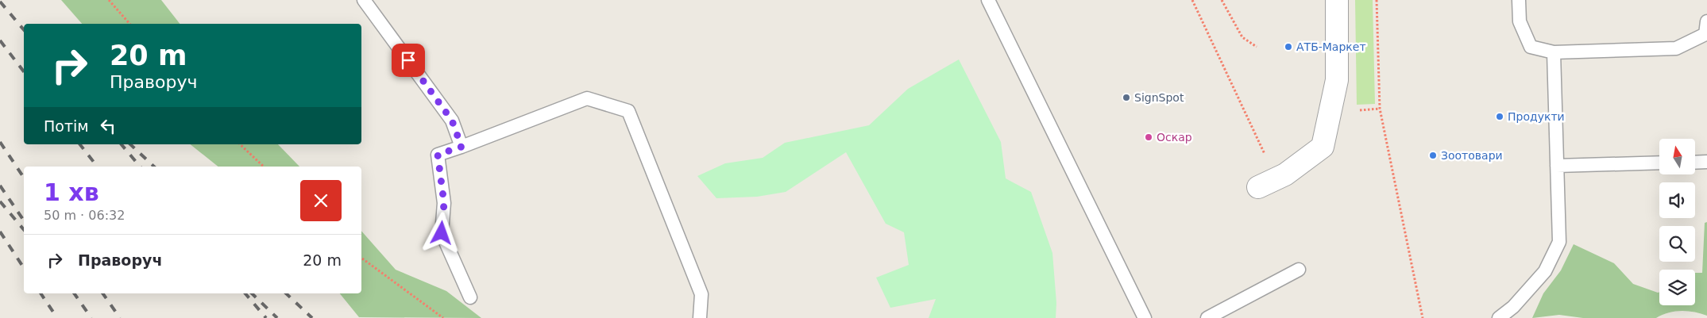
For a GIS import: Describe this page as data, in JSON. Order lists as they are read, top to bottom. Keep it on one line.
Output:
{"places":["АТБ-Маркет","SignSpot","Продукти","Оскар","Зоотовари"],"north":"top","page":{"turn":["20 m","Праворуч"],"then":"Потім","heading":["1 хв","50 m · 06:32"],"list":[{"name":"Праворуч","value":"20 m"}]}}
